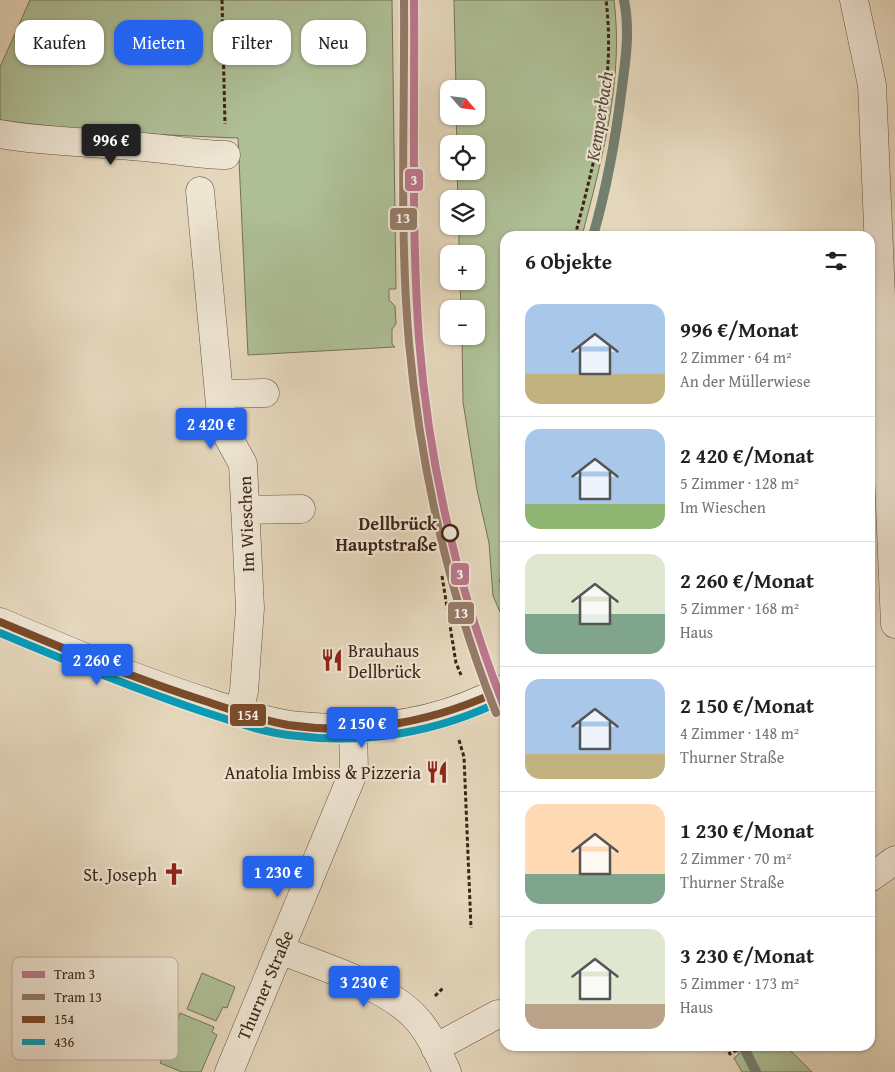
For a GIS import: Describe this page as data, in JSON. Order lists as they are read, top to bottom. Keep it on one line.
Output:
{"streets":{"street":["Im Wieschen","Thurner Straße"]},"water":["Kemperbach"],"places":{"other":["Dellbrück Hauptstraße"],"restaurant":["Brauhaus Dellbrück","Anatolia Imbiss & Pizzeria"],"church":["St. Joseph"]},"lines":["tram line 3","tram line 13","transit line 154","transit line 436"],"legend":["Tram 3","Tram 13","154","436"],"north":"bottom right","page":{"chip":["Kaufen","Mieten","Filter","Neu"],"map_buttons":["+","−"],"price":["996 €","2 420 €","2 260 €","2 150 €","1 230 €","3 230 €"],"heading":"6 Objekte","list":[{"name":"996 €/Monat","note":"2 Zimmer · 64 m² · An der Müllerwiese"},{"name":"2 420 €/Monat","note":"5 Zimmer · 128 m² · Im Wieschen"},{"name":"2 260 €/Monat","note":"5 Zimmer · 168 m² · Haus"},{"name":"2 150 €/Monat","note":"4 Zimmer · 148 m² · Thurner Straße"},{"name":"1 230 €/Monat","note":"2 Zimmer · 70 m² · Thurner Straße"},{"name":"3 230 €/Monat","note":"5 Zimmer · 173 m² · Haus"}]}}
